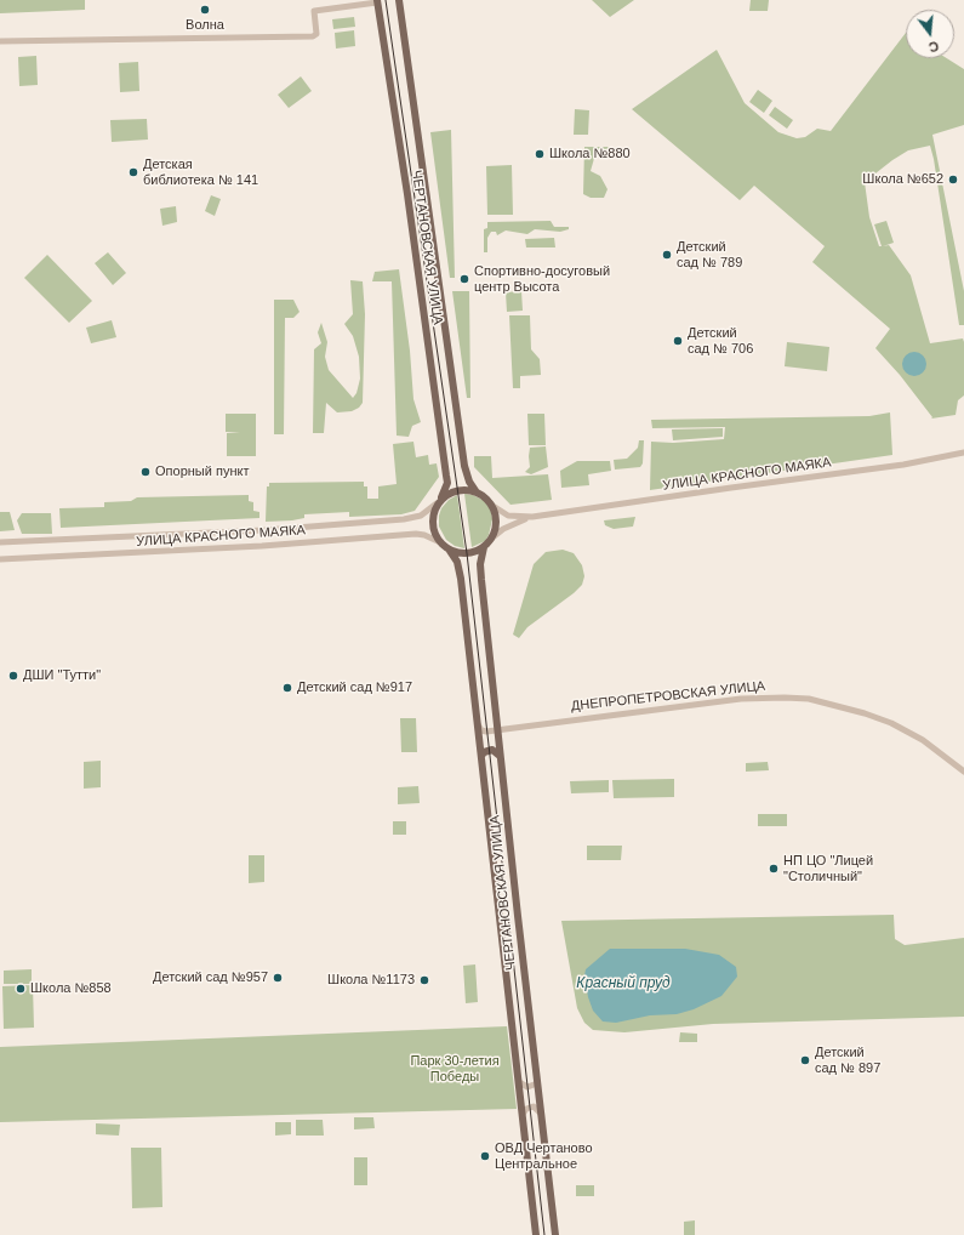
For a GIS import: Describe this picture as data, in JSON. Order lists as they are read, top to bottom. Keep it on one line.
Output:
{"streets":{"main road":["ЧЕРТАНОВСКАЯ УЛИЦА"],"street":["УЛИЦА КРАСНОГО МАЯКА","ДНЕПРОПЕТРОВСКАЯ УЛИЦА"]},"crossings":[["ЧЕРТАНОВСКАЯ УЛИЦА","УЛИЦА КРАСНОГО МАЯКА"],["ЧЕРТАНОВСКАЯ УЛИЦА","ДНЕПРОПЕТРОВСКАЯ УЛИЦА"]],"water":["Красный пруд"],"parks":["Парк 30-летия Победы"],"places":["Волна","Школа №880","Детская библиотека № 141","Школа №652","Детский сад № 789","Спортивно-досуговый центр Высота","Детский сад № 706","Опорный пункт","ДШИ \"Тутти\"","Детский сад №917","НП ЦО \"Лицей \"Столичный\"","Детский сад №957","Школа №1173","Школа №858","Детский сад № 897","ОВД Чертаново Центральное"],"north":"bottom"}
